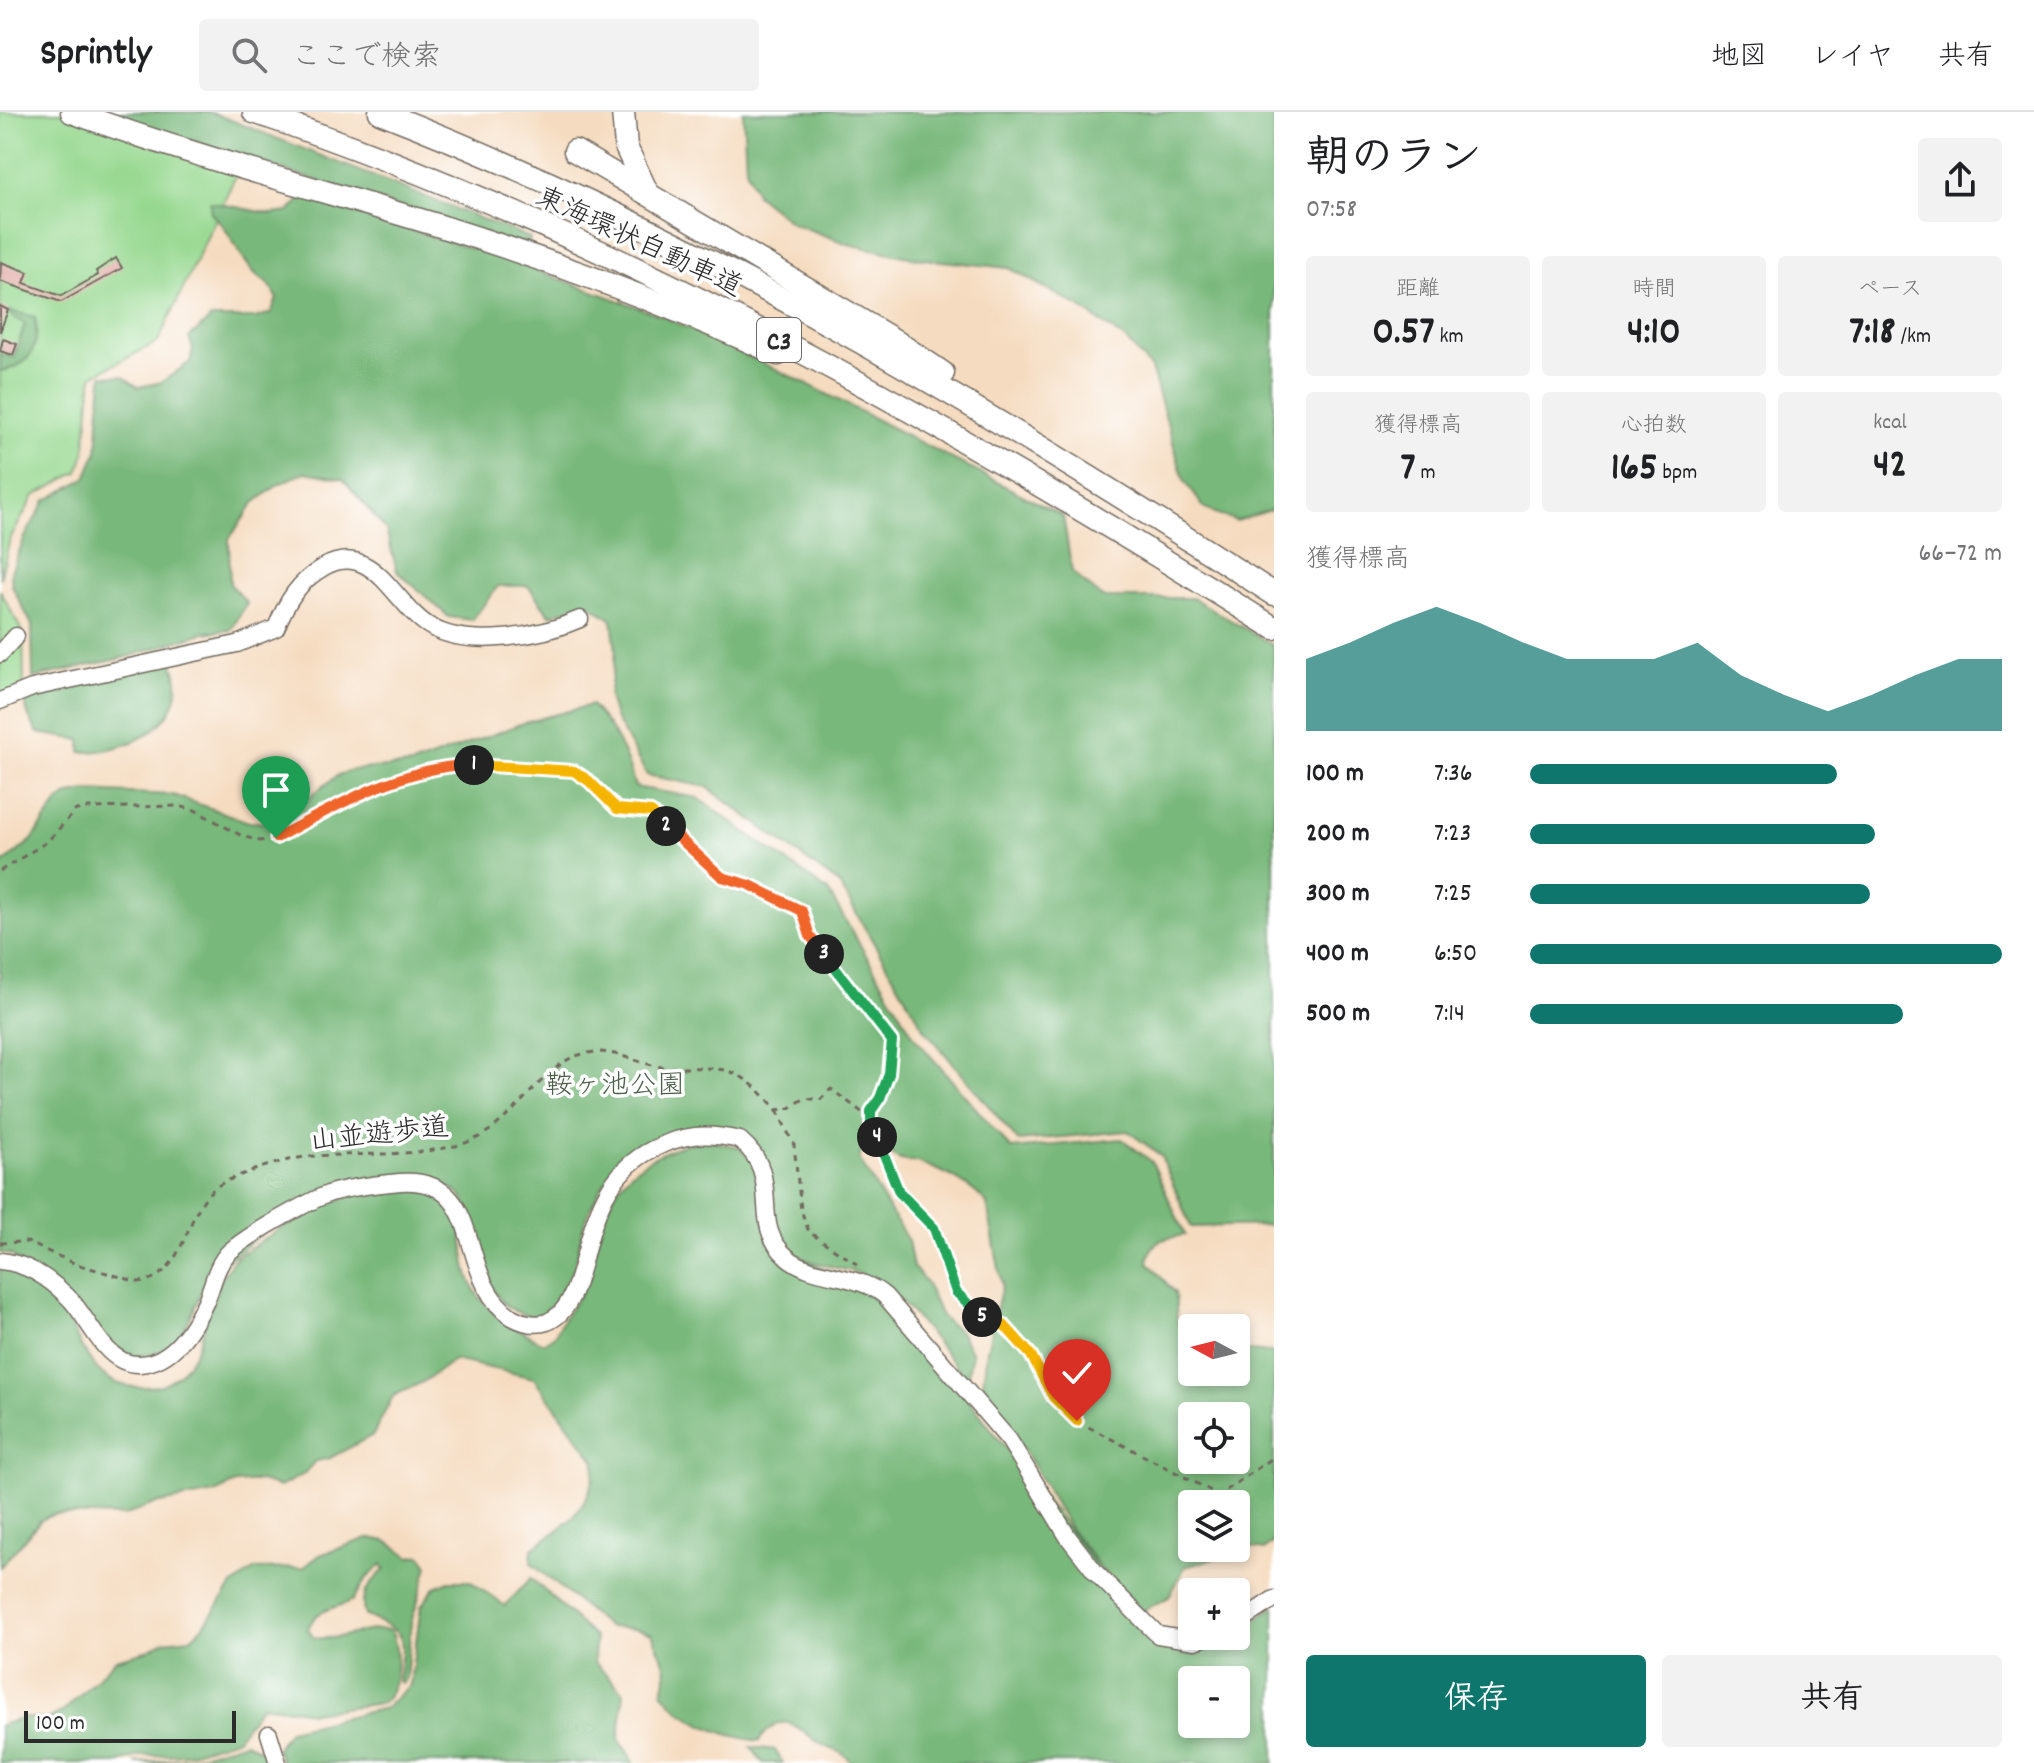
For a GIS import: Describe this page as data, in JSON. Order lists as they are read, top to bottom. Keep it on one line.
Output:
{"streets":{"highway":["東海環状自動車道","C3"],"path":["山並遊歩道"]},"parks":["鞍ヶ池公園"],"scale_bar":"100 m","north":"left","page":{"header":"Sprintly","search":"ここで検索","nav":["地図","レイヤ","共有"],"heading":["朝のラン","07:58"],"stats":[["距離","0.57 km"],["時間","4:10"],["ペース","7:18 /km"],["獲得標高","7 m"],["心拍数","165 bpm"],["kcal","42"]],"chart":["獲得標高","66–72 m"],"list":[{"name":"100 m","note":"7:36"},{"name":"200 m","note":"7:23"},{"name":"300 m","note":"7:25"},{"name":"400 m","note":"6:50"},{"name":"500 m","note":"7:14"}],"pins":["1","2","3","4","5"],"map_buttons":["+","−"],"buttons":["保存","共有"],"scale":"100 m"}}
